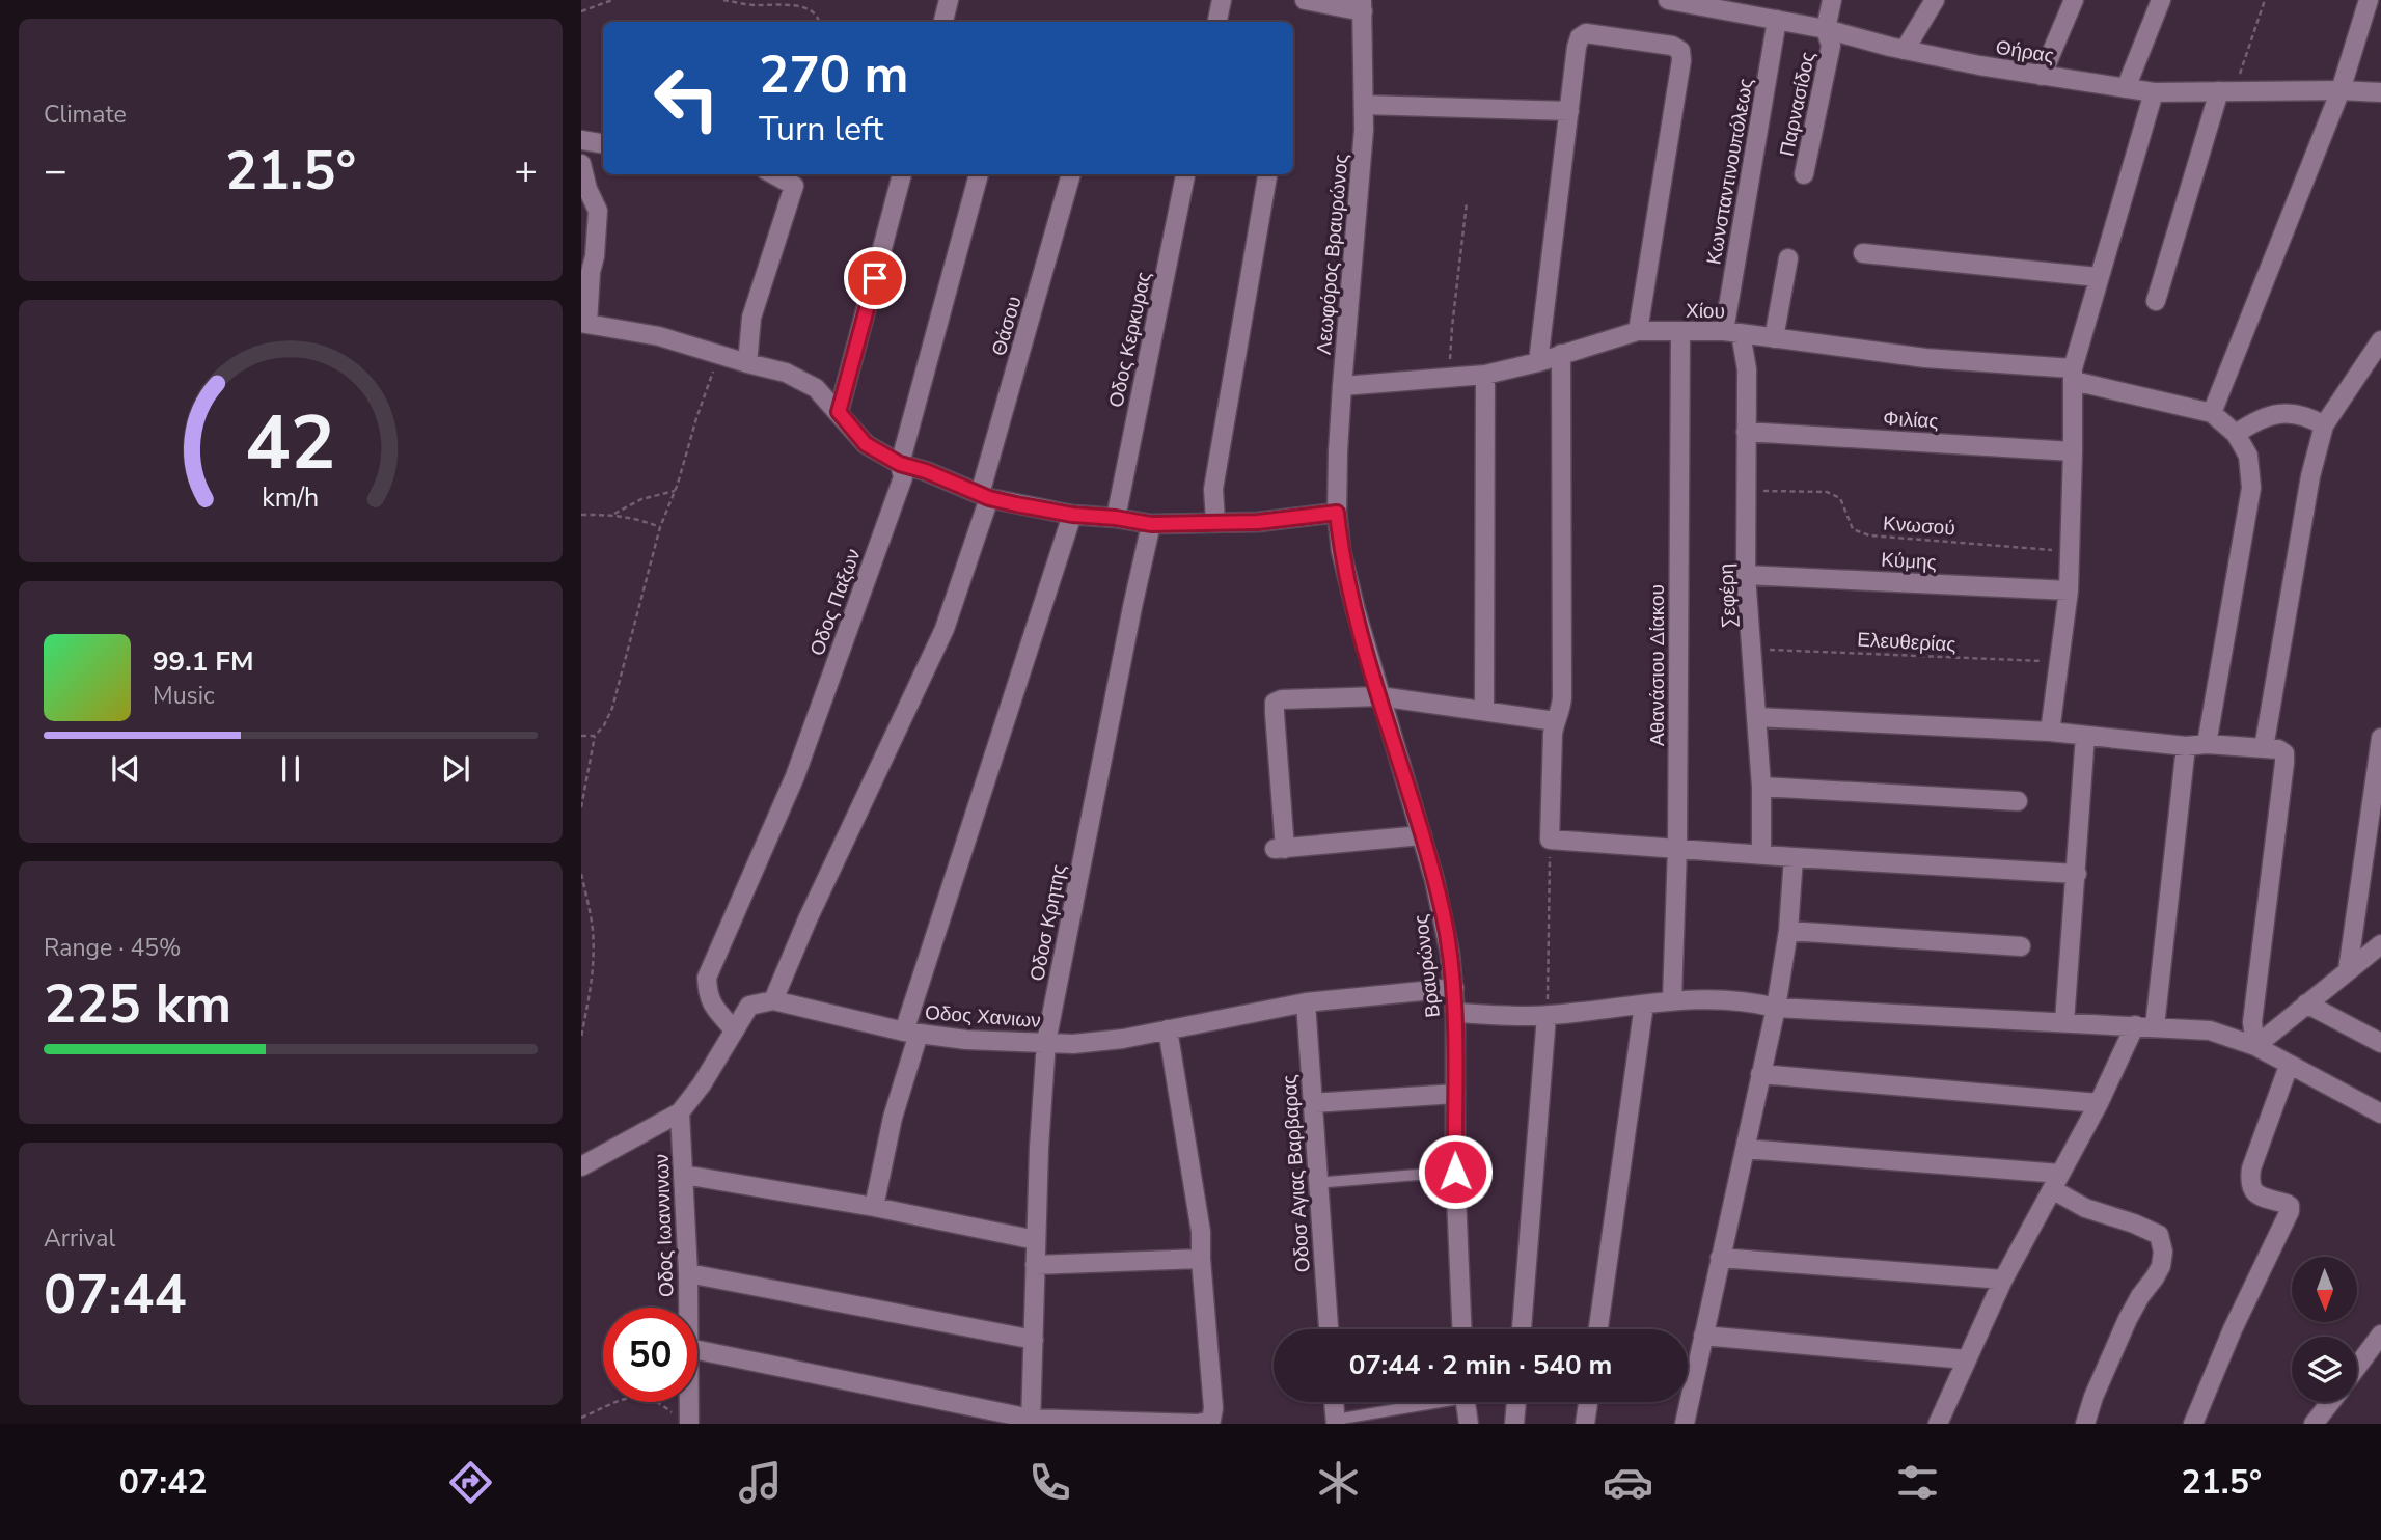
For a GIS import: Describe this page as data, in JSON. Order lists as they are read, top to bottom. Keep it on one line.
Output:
{"streets":{"street":["Θήρας","Παρνασίδος","Κωνσταντινουπόλεως","Λεωφόρος Βραυρώνος","Χίου","Θάσου","Οδος Κερκυρας","Φιλίας","Κύμης","Σεφέρη","Οδος Παξων","Αθανάσιου Δίακου","Οδοσ Κρητης","Βραυρώνος","Οδος Χανιων","Οδοσ Αγιας Βαρβαρας","Οδος Ιωαννινων"],"path":["Κνωσού","Ελευθερίας"]},"crossings":[["Θήρας","Παρνασίδος"],["Θήρας","Κωνσταντινουπόλεως"],["Κωνσταντινουπόλεως","Χίου"],["Κωνσταντινουπόλεως","Σεφέρη"],["Λεωφόρος Βραυρώνος","Χίου"],["Λεωφόρος Βραυρώνος","Βραυρώνος"],["Χίου","Σεφέρη"],["Χίου","Αθανάσιου Δίακου"],["Θάσου","Οδος Χανιων"],["Φιλίας","Σεφέρη"],["Κνωσού","Σεφέρη"],["Κύμης","Σεφέρη"],["Σεφέρη","Ελευθερίας"],["Οδοσ Κρητης","Οδος Χανιων"],["Βραυρώνος","Οδος Χανιων"],["Οδος Χανιων","Οδοσ Αγιας Βαρβαρας"]],"north":"bottom","page":{"tile":["Climate",["Range · 45%","225 km"],["Arrival","07:44"]],"turn":["270 m","Turn left"],"heat":["−","21.5°","+"],"song":["99.1 FM","Music"],"limit":"50","trip":"07:44 · 2 min · 540 m","tabs":["07:42","21.5°"],"gauge":["42","km/h"]}}
